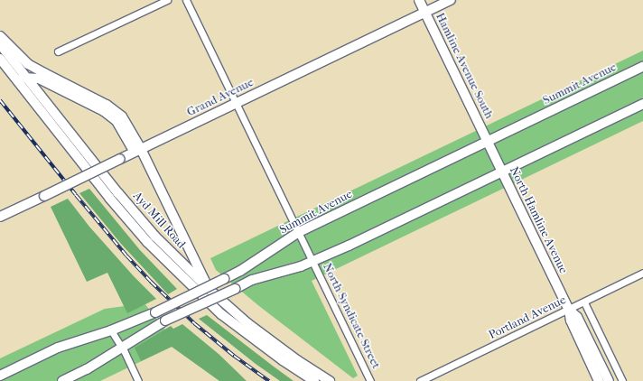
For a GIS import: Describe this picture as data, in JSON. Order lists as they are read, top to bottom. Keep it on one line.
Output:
{"streets":{"main road":["Hamline Avenue South","Summit Avenue","Grand Avenue","Ayd Mill Road","North Hamline Avenue"],"street":["North Syndicate Street","Portland Avenue"]},"crossings":[["Hamline Avenue South","Summit Avenue"],["Hamline Avenue South","Grand Avenue"],["Hamline Avenue South","North Hamline Avenue"],["Summit Avenue","North Hamline Avenue"],["Summit Avenue","North Syndicate Street"],["Grand Avenue","North Syndicate Street"],["North Hamline Avenue","Portland Avenue"]]}
